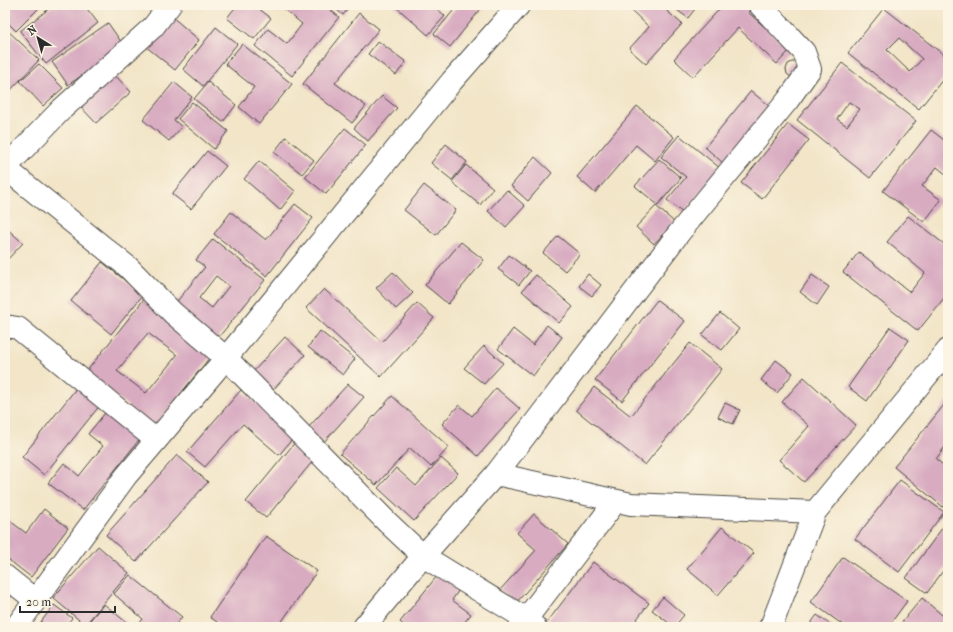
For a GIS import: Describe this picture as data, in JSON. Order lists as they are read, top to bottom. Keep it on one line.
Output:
{"scale_bar":"20 m","north":"top left"}
